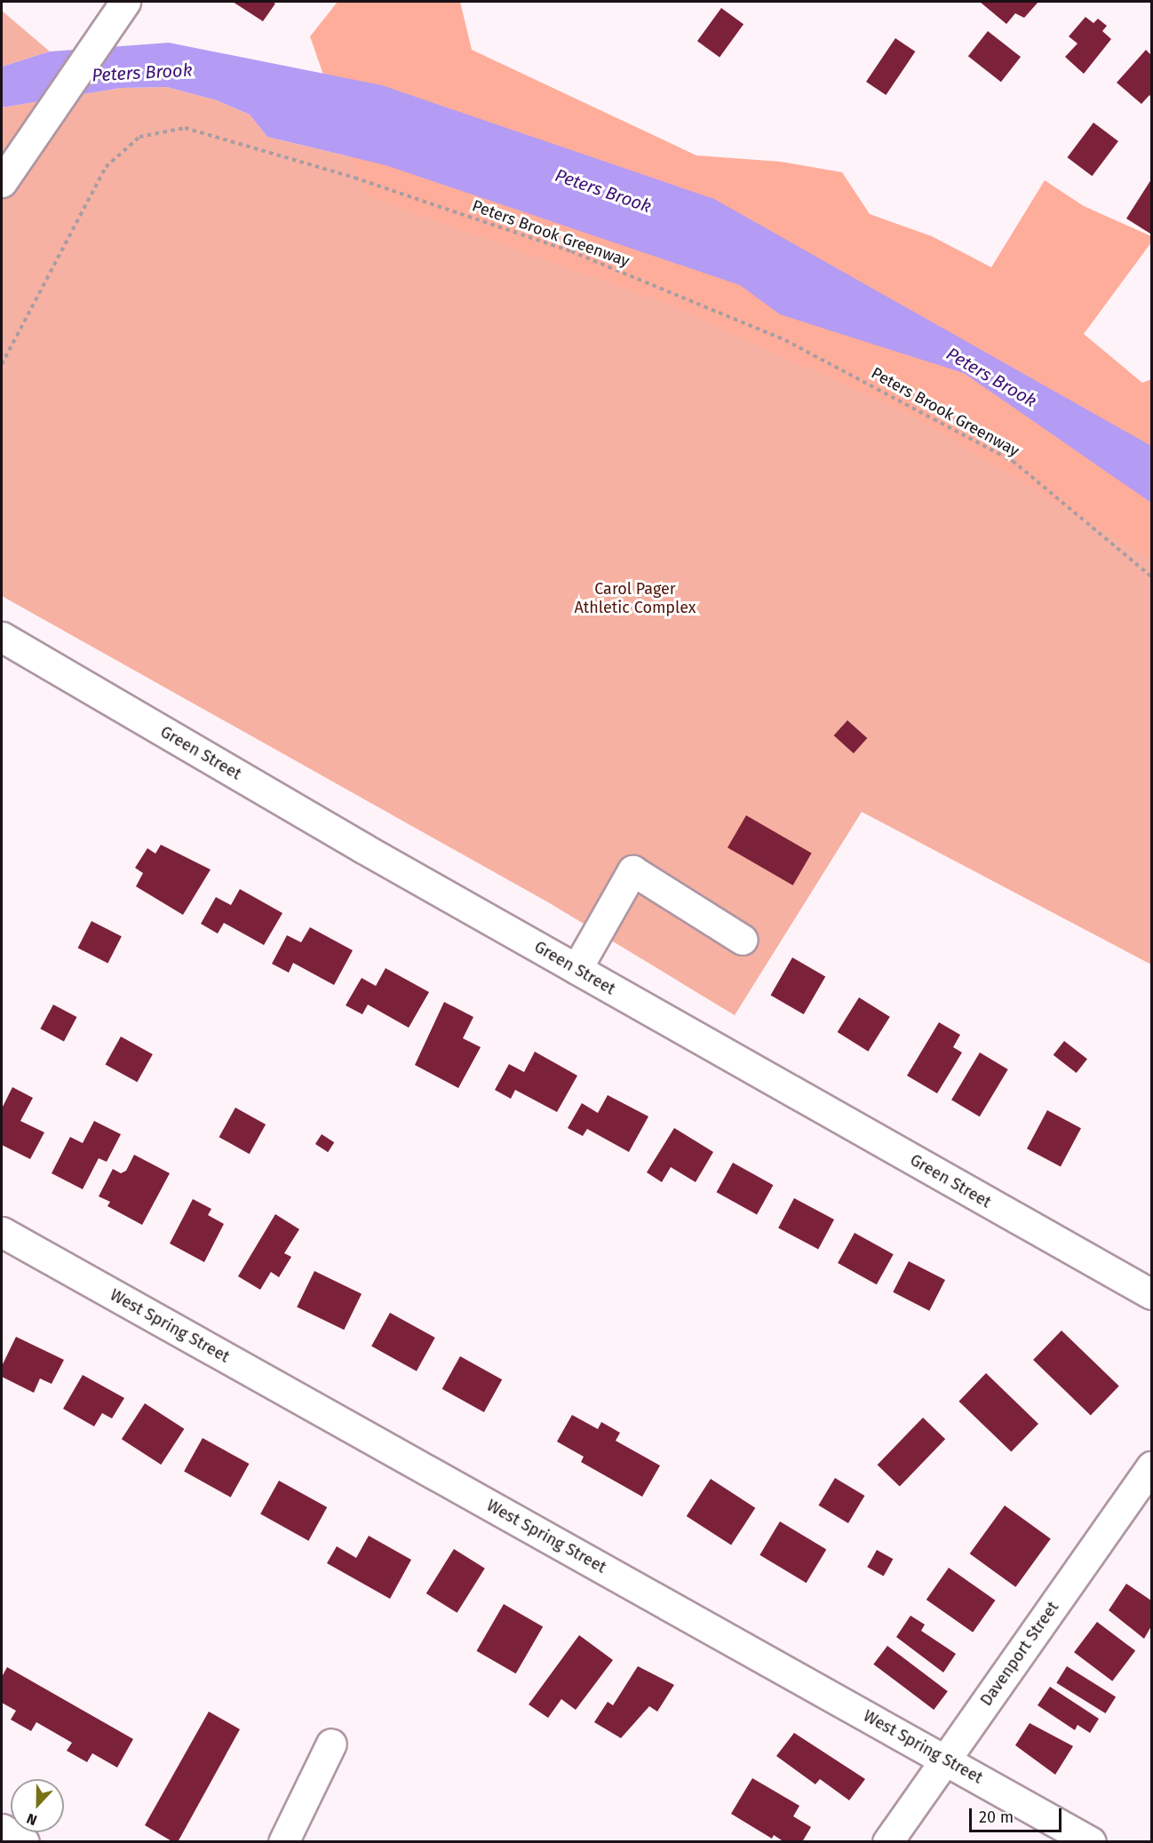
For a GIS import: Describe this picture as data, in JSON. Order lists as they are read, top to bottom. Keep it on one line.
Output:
{"streets":{"street":["Green Street","West Spring Street","Davenport Street"],"path":["Peters Brook Greenway"]},"crossings":[["West Spring Street","Davenport Street"]],"water":["Peters Brook"],"parks":["Carol Pager Athletic Complex"],"scale_bar":"20 m","north":"bottom"}
